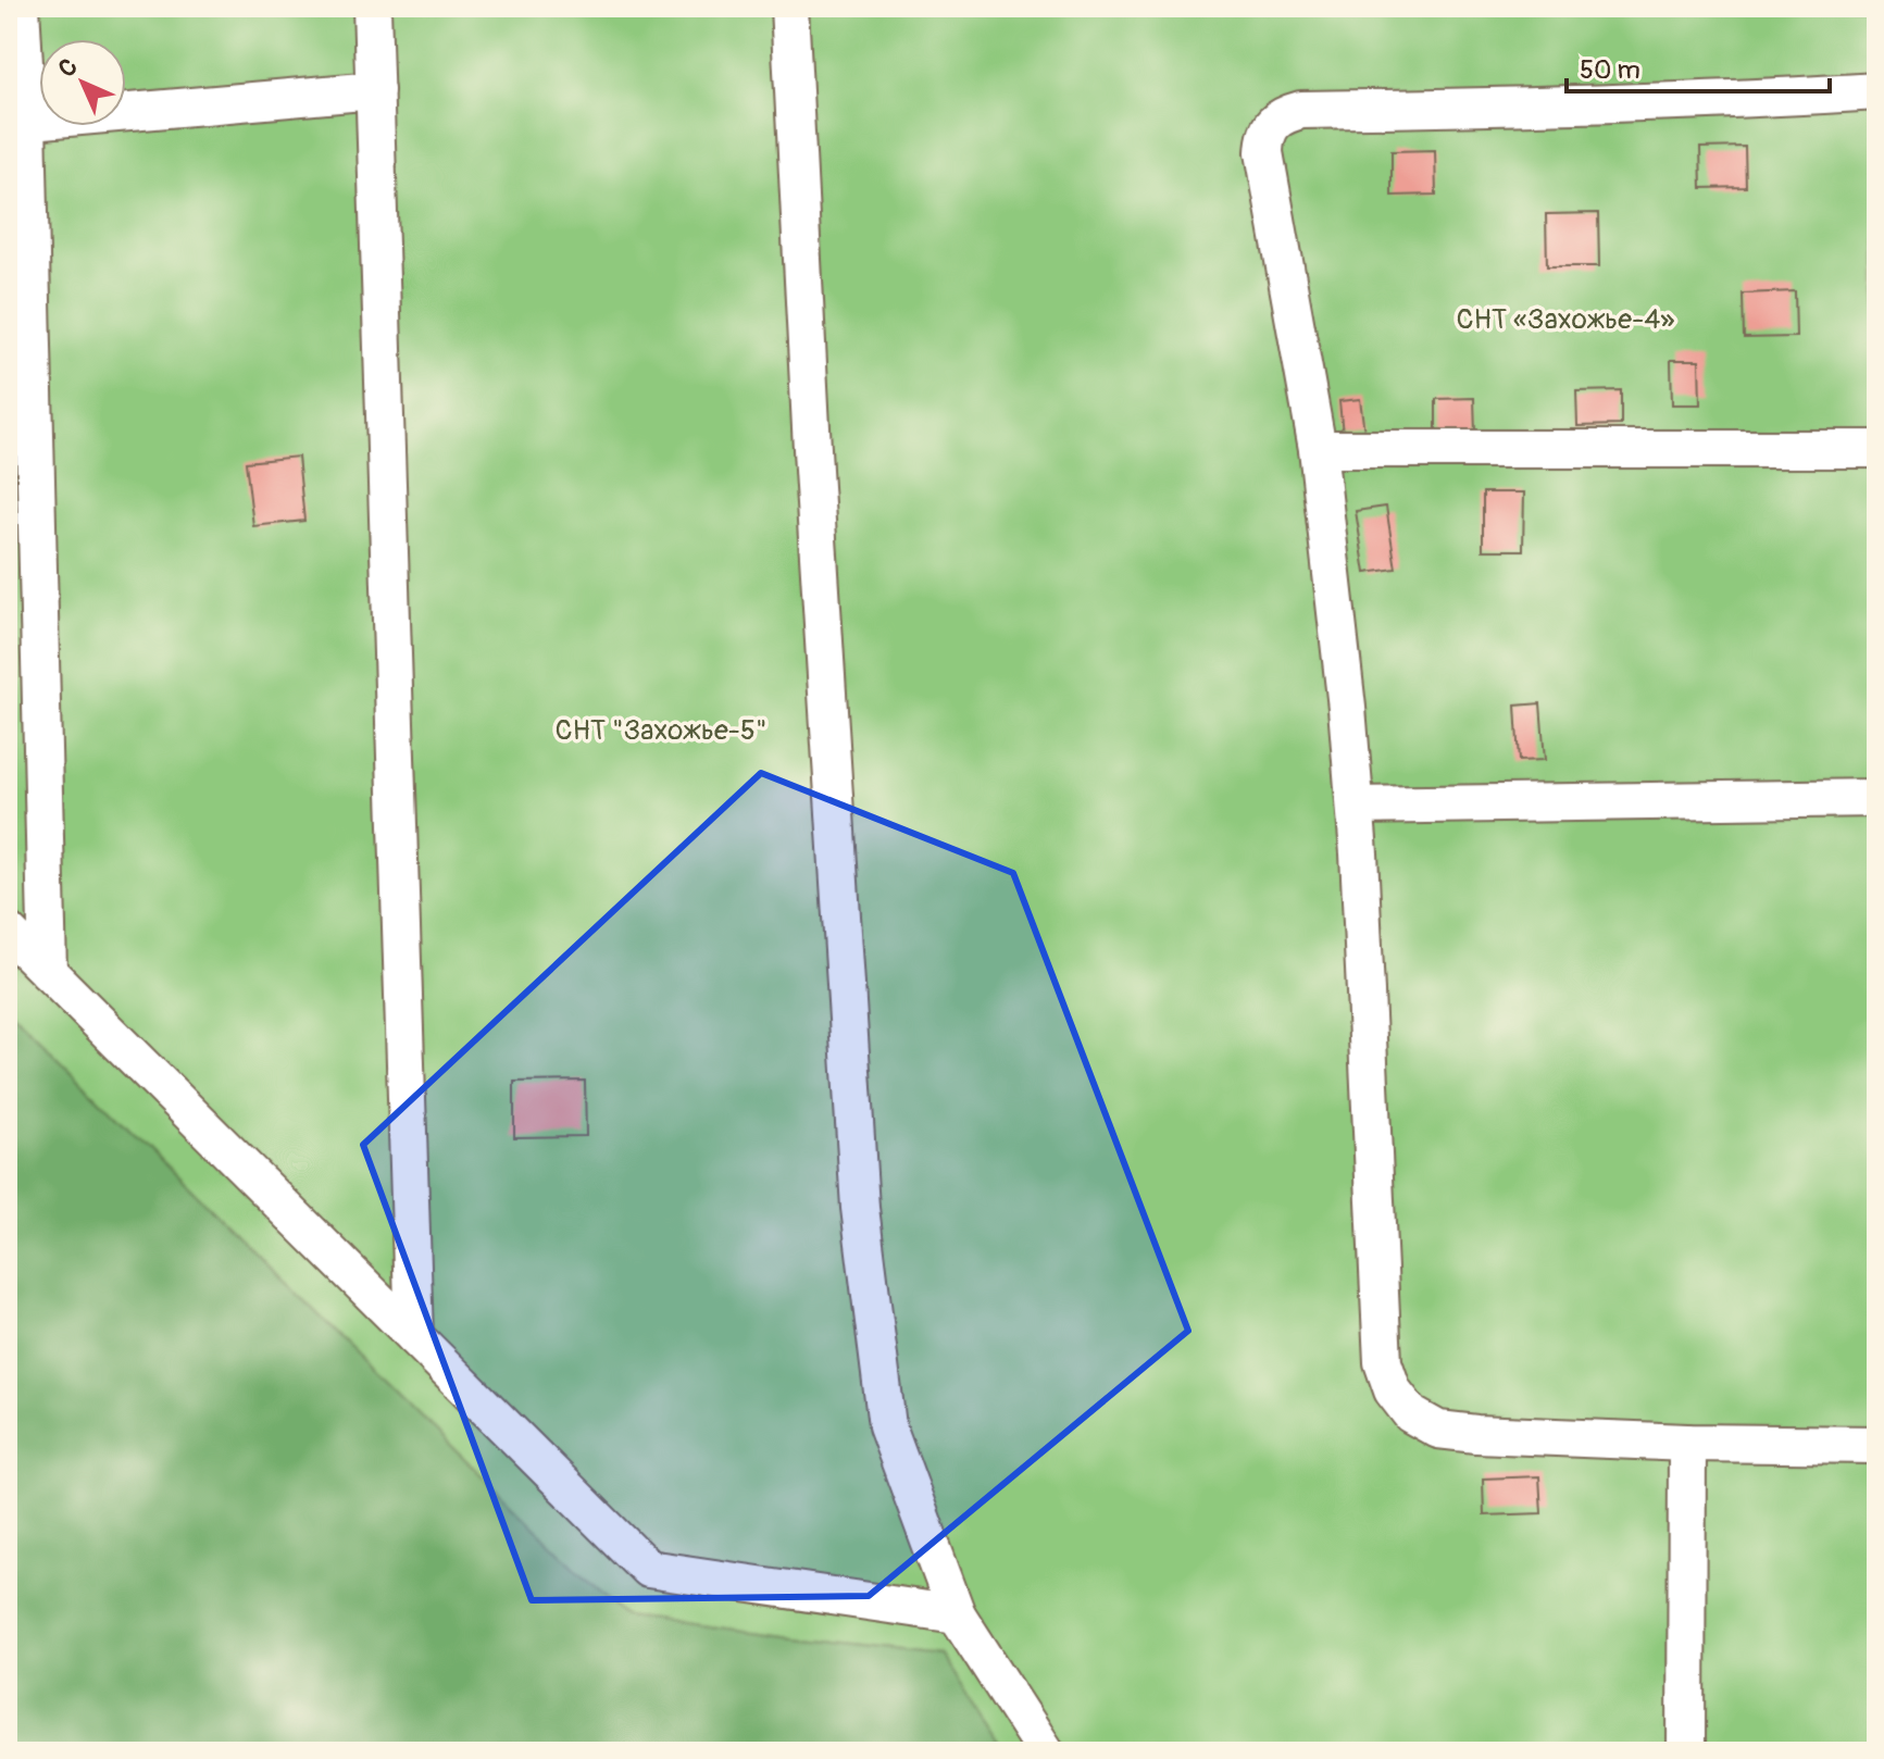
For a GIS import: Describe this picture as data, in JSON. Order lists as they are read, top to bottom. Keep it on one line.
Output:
{"parks":["СНТ «Захожье-4»","СНТ \"Захожье-5\""],"scale_bar":"50 m","north":"top left"}
